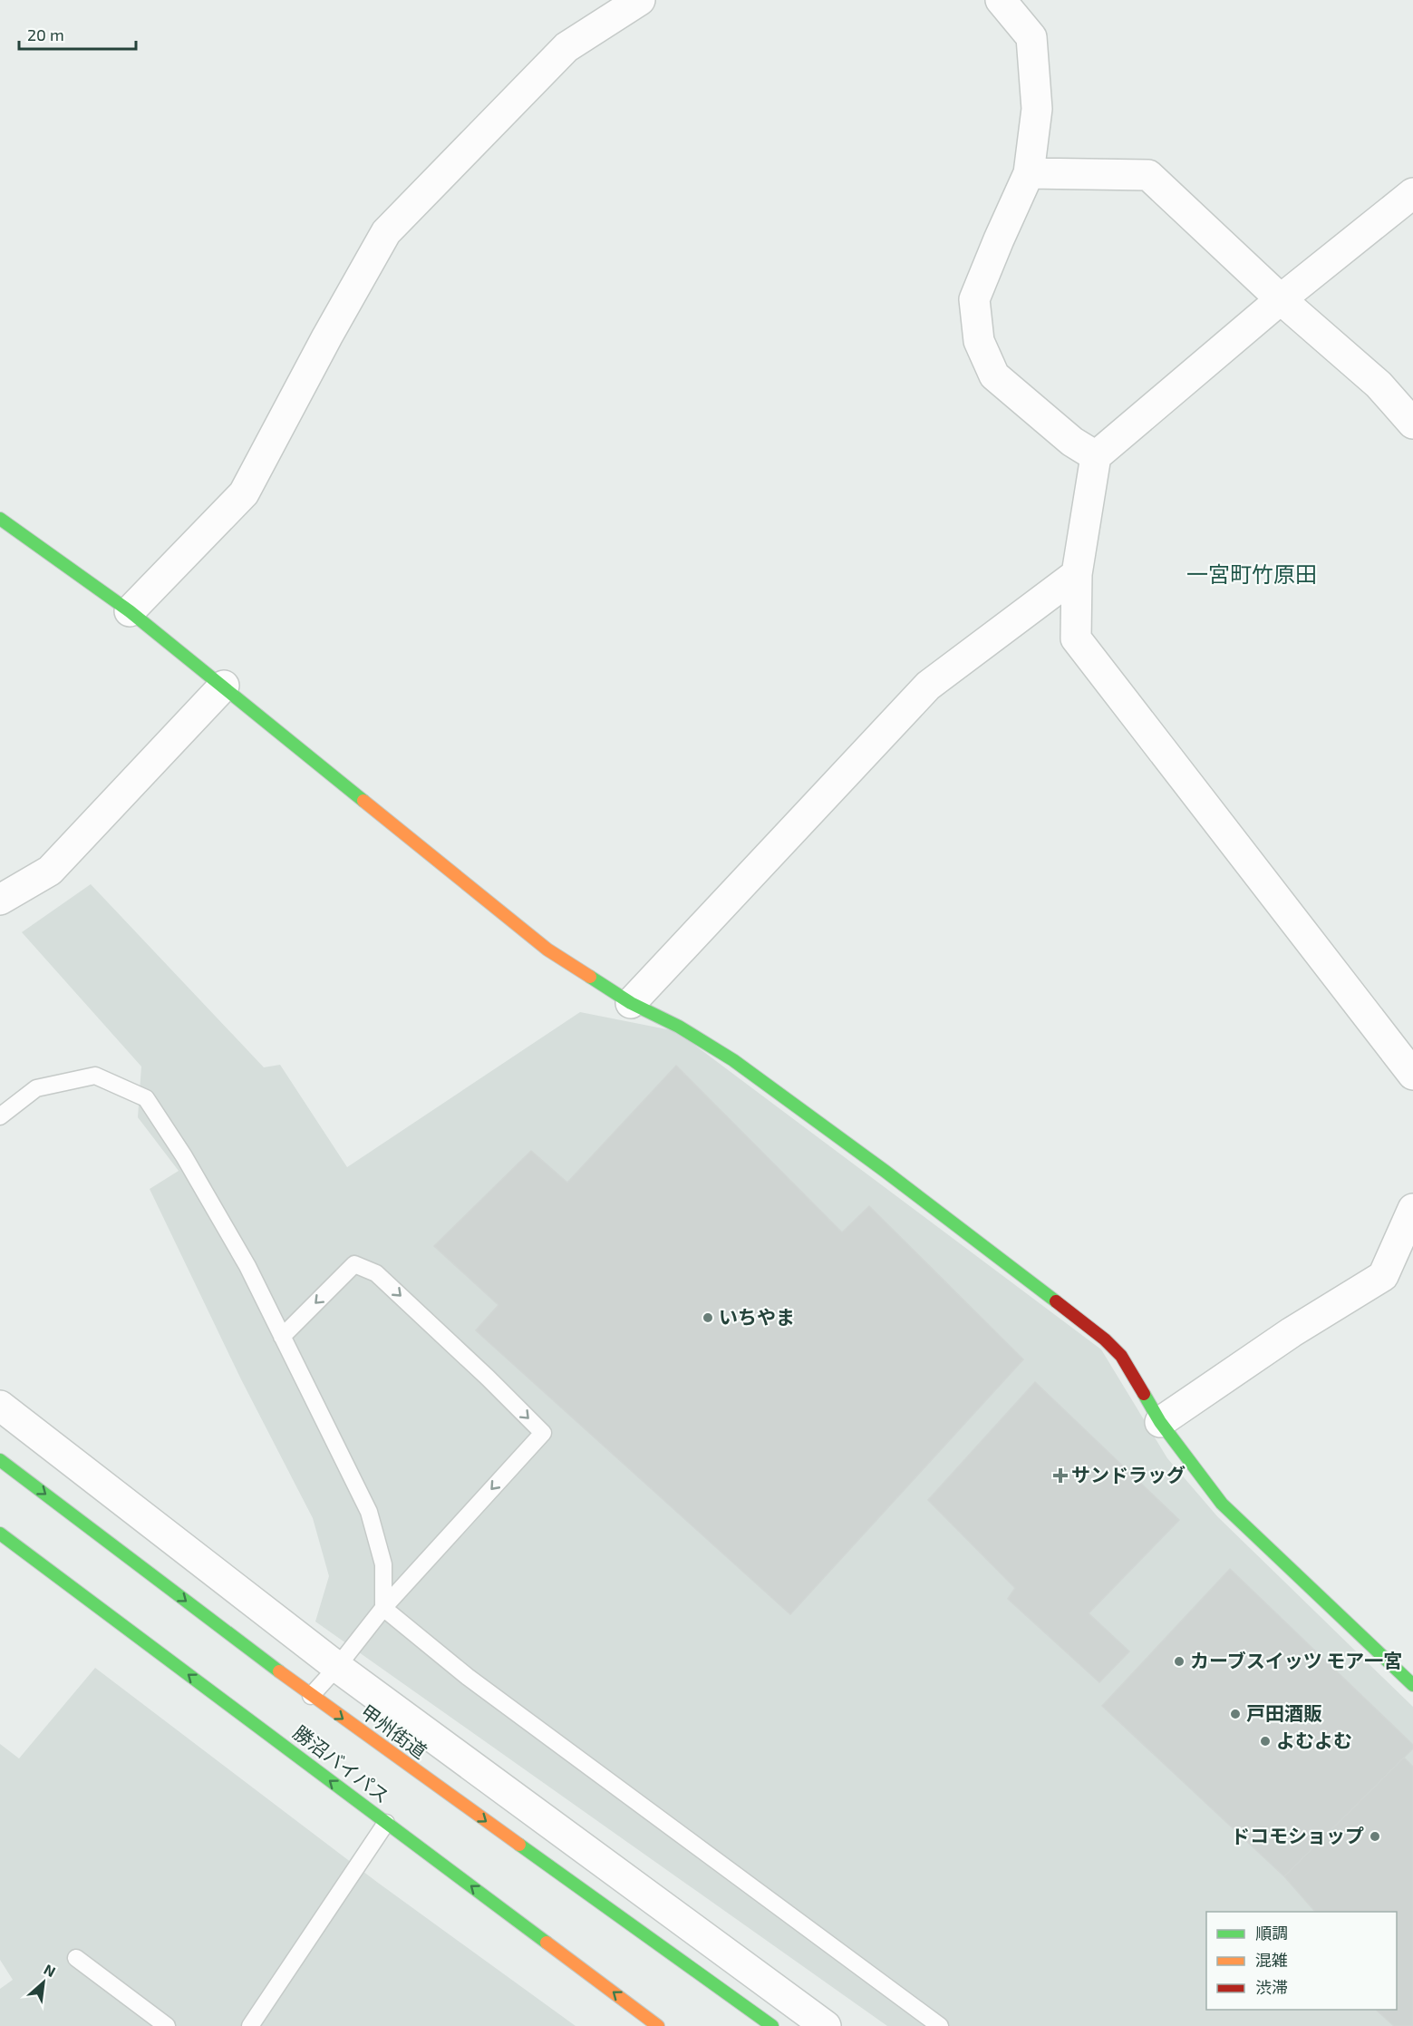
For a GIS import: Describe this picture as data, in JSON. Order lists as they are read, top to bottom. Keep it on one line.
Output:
{"streets":{"main road":["甲州街道","勝沼バイパス"]},"one_way":["甲州街道","勝沼バイパス"],"districts":["一宮町竹原田"],"places":{"other":["いちやま","カーブスイッツ モア一宮","戸田酒販","よむよむ","ドコモショップ"],"health":["サンドラッグ"]},"legend":["順調","混雑","渋滞"],"scale_bar":"20 m","north":"top right"}
